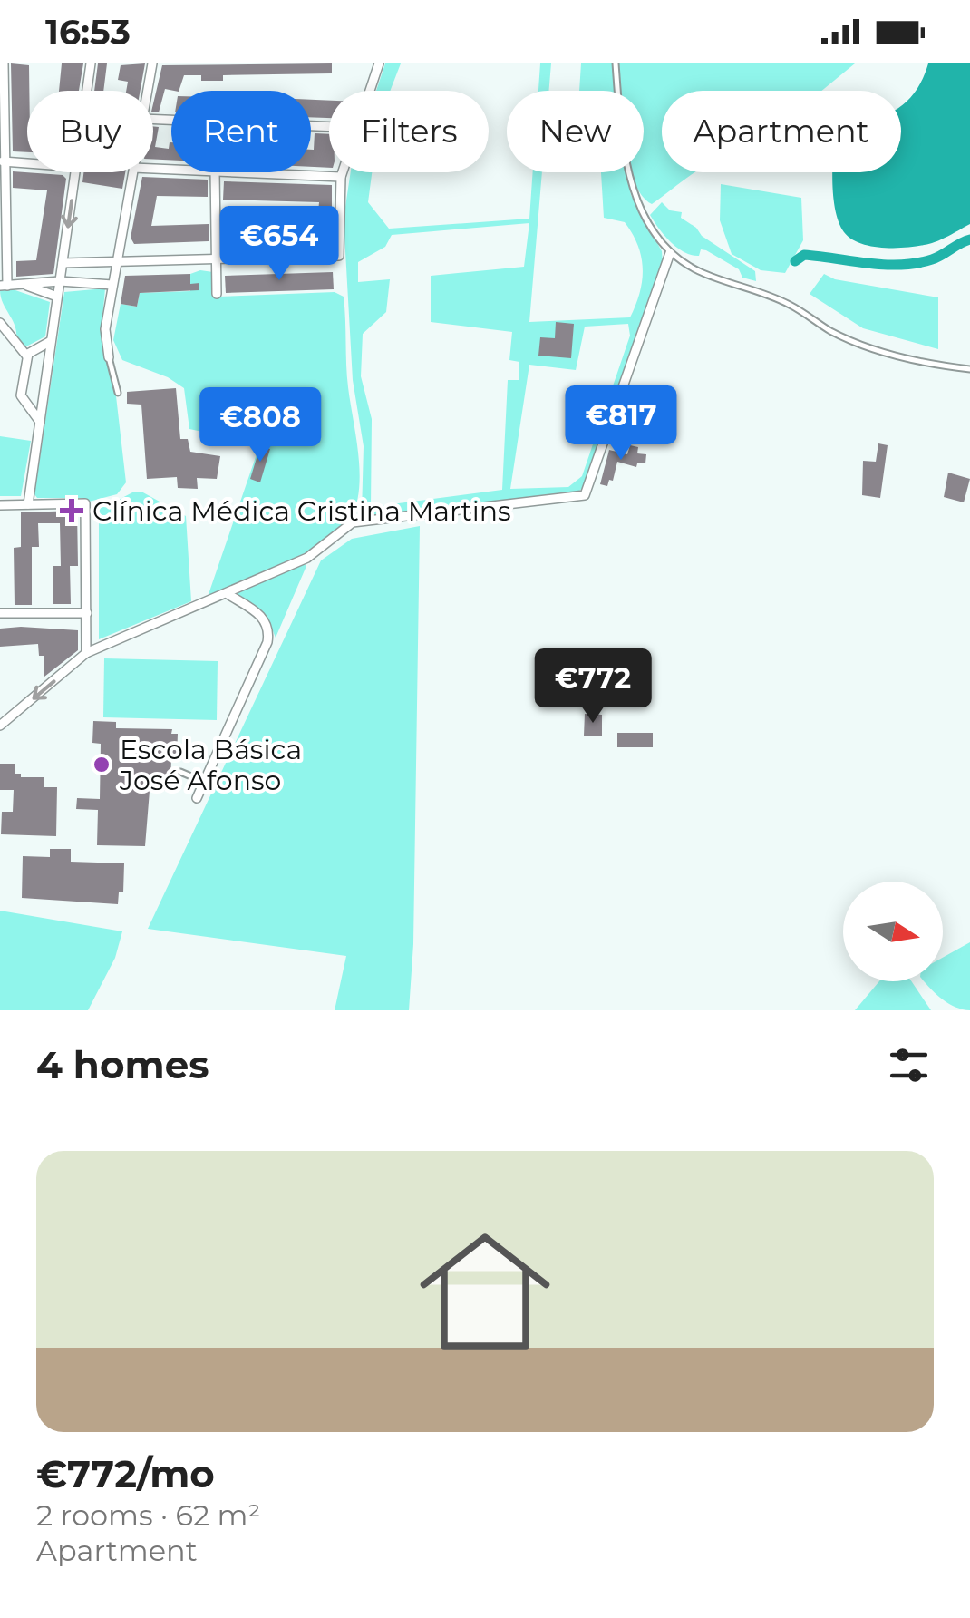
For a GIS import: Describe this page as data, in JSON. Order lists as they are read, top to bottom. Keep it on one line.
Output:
{"places":{"health":["Clínica Médica Cristina Martins"],"other":["Escola Básica José Afonso"]},"north":"right","page":{"status":"16:53","chip":["Buy","Rent","Filters","New","Apartment"],"price":["€654","€817","€808","€772"],"heading":"4 homes","list":[{"name":"€772/mo","note":"2 rooms · 62 m² · Apartment"}]}}
